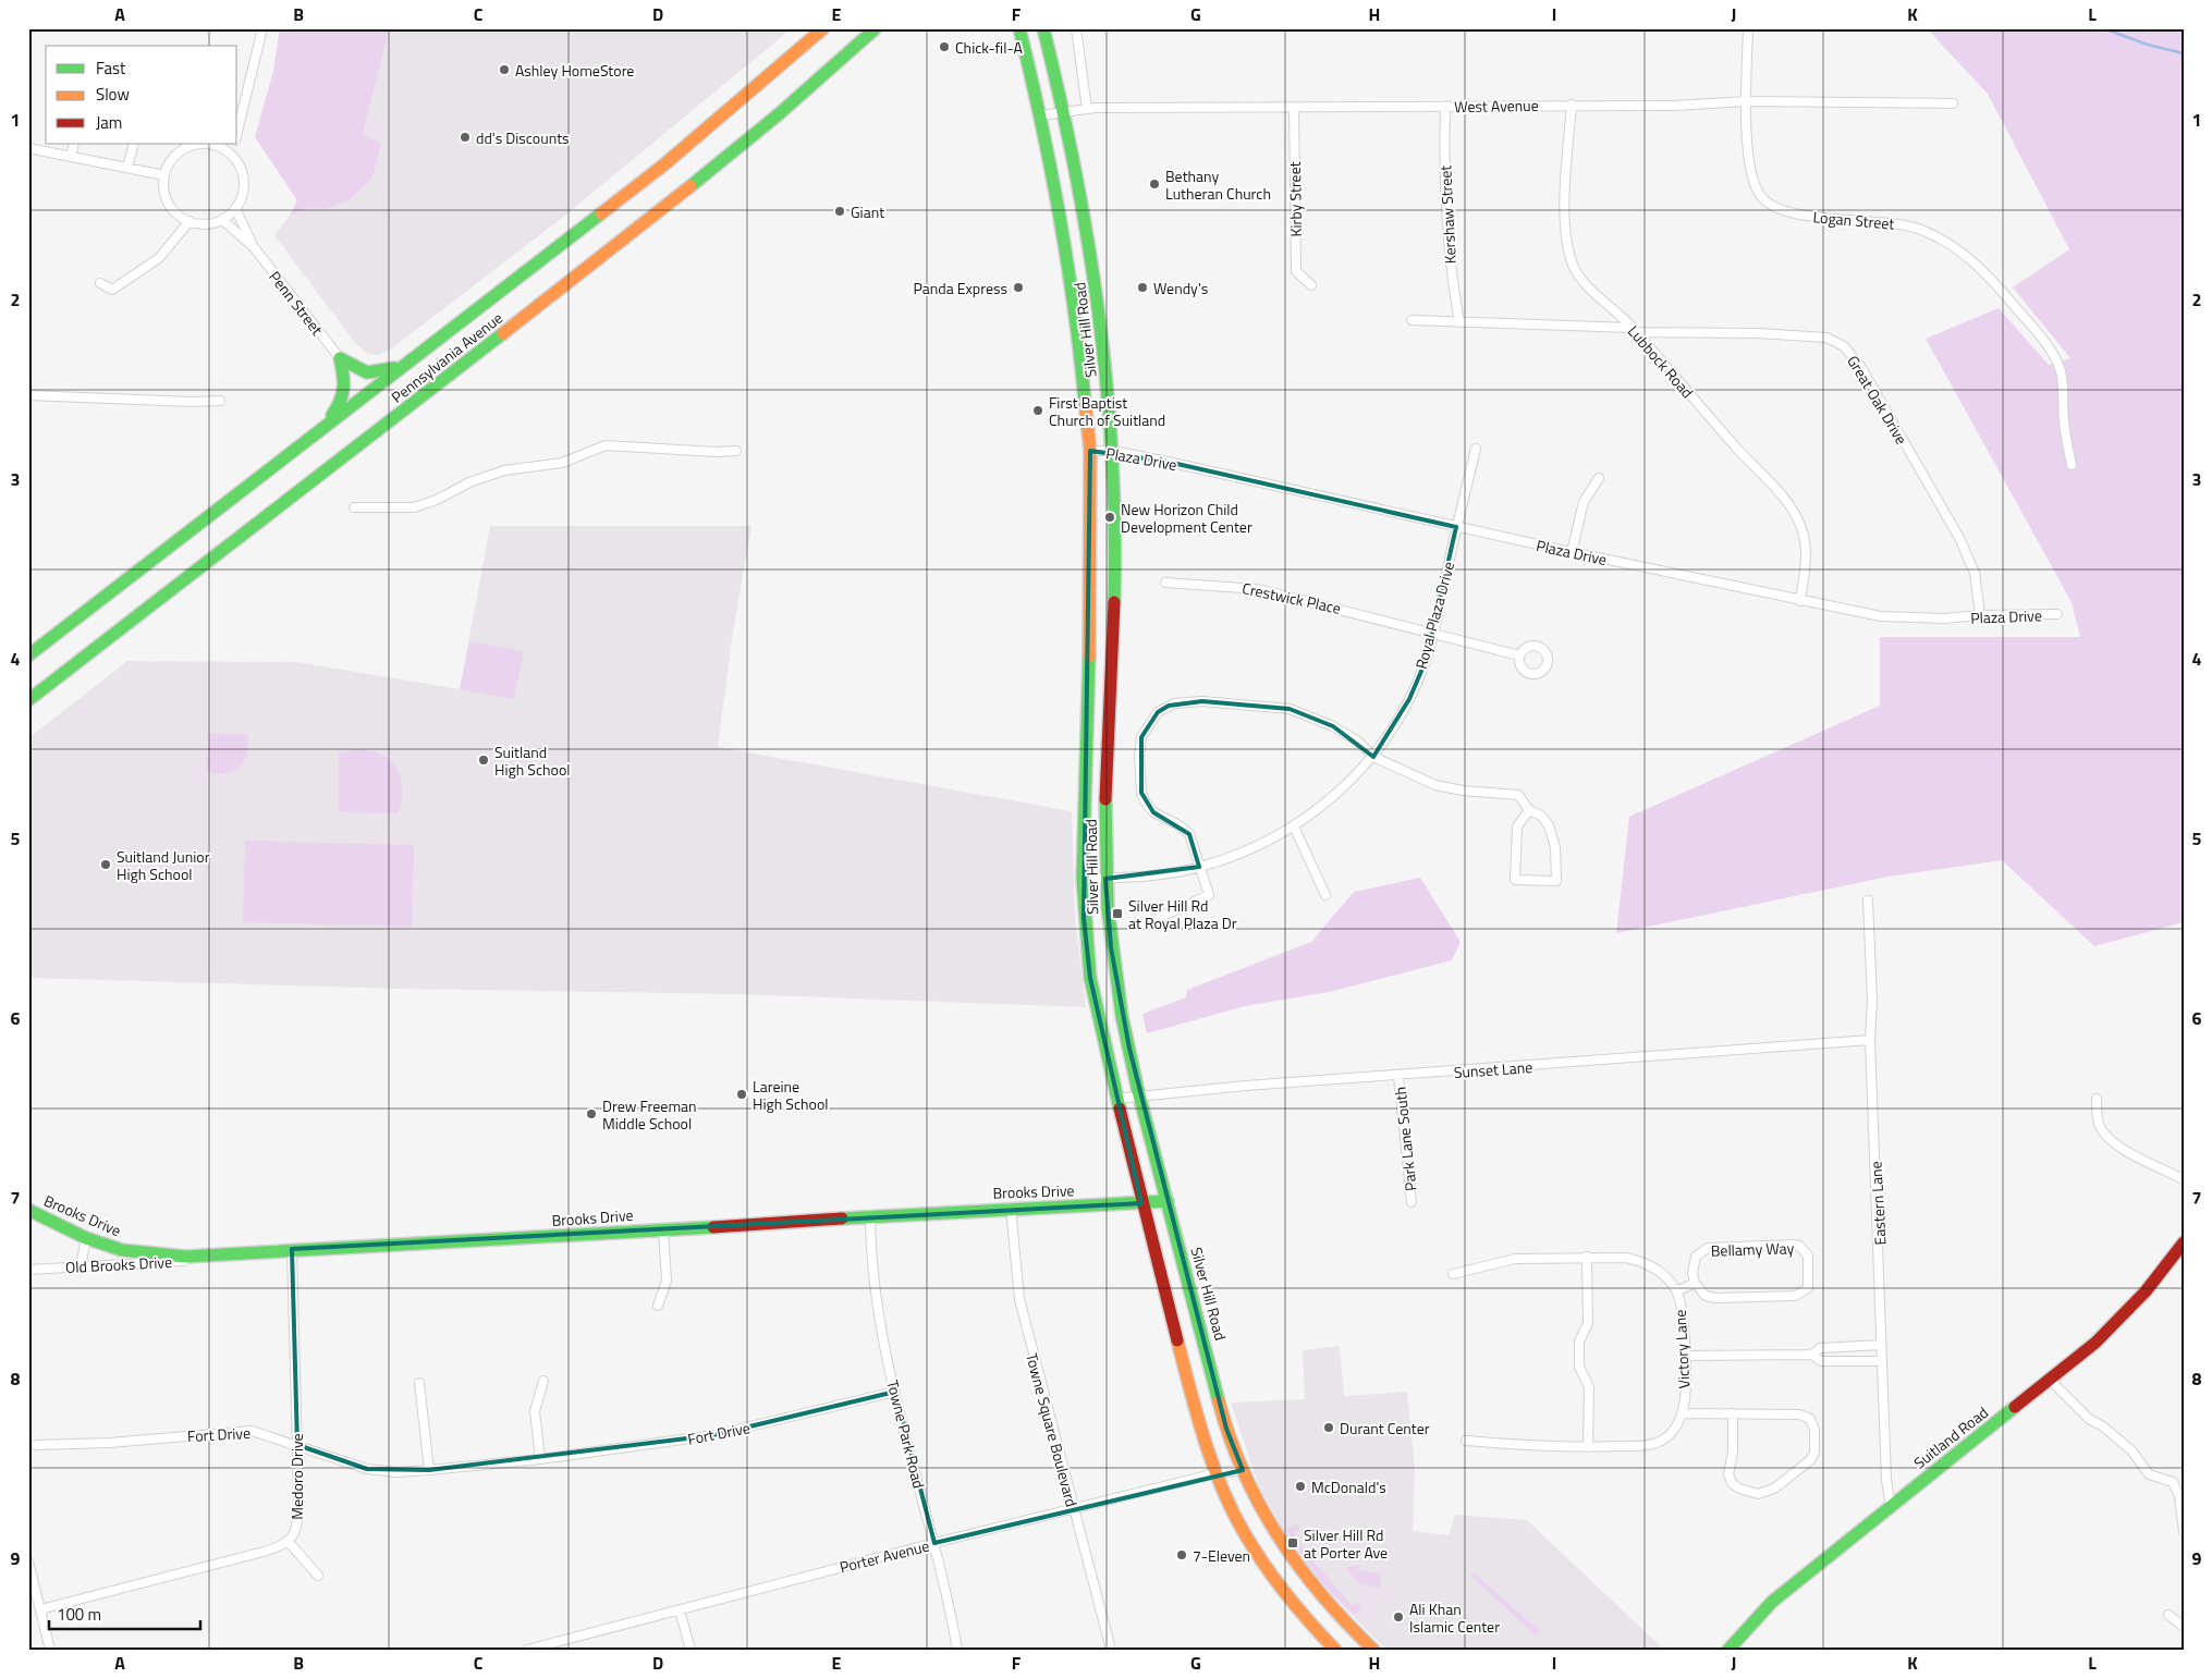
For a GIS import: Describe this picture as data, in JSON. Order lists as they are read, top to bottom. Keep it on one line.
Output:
{"streets":{"main road":["Silver Hill Road","Pennsylvania Avenue","Brooks Drive","Suitland Road"],"street":["West Avenue","Kirby Street","Kershaw Street","Logan Street","Penn Street","Lubbock Road","Great Oak Drive","Plaza Drive","Crestwick Place","Royal Plaza Drive","Sunset Lane","Park Lane South","Eastern Lane","Bellamy Way","Old Brooks Drive","Victory Lane","Towne Square Boulevard","Fort Drive","Towne Park Road","Medoro Drive","Porter Avenue"]},"crossings":[["West Avenue","Kirby Street"],["West Avenue","Kershaw Street"],["West Avenue","Logan Street"],["West Avenue","Silver Hill Road"],["West Avenue","Lubbock Road"],["Kershaw Street","Great Oak Drive"],["Silver Hill Road","Plaza Drive"],["Silver Hill Road","Royal Plaza Drive"],["Silver Hill Road","Sunset Lane"],["Silver Hill Road","Brooks Drive"],["Silver Hill Road","Porter Avenue"],["Lubbock Road","Great Oak Drive"],["Lubbock Road","Plaza Drive"],["Great Oak Drive","Plaza Drive"],["Plaza Drive","Royal Plaza Drive"],["Crestwick Place","Royal Plaza Drive"],["Sunset Lane","Park Lane South"],["Sunset Lane","Eastern Lane"],["Brooks Drive","Old Brooks Drive"],["Brooks Drive","Towne Square Boulevard"],["Brooks Drive","Towne Park Road"],["Brooks Drive","Medoro Drive"],["Eastern Lane","Suitland Road"],["Towne Square Boulevard","Porter Avenue"],["Fort Drive","Towne Park Road"],["Fort Drive","Medoro Drive"],["Towne Park Road","Porter Avenue"]],"places":{"other":["Chick-fil-A","Ashley HomeStore","dd's Discounts","Bethany Lutheran Church","Giant","Panda Express","Wendy's","First Baptist Church of Suitland","New Horizon Child Development Center","Suitland High School","Suitland Junior High School","Lareine High School","Drew Freeman Middle School","Durant Center","McDonald's","7-Eleven","Ali Khan Islamic Center"],"transit":["Silver Hill Rd at Royal Plaza Dr","Silver Hill Rd at Porter Ave"]},"legend":["Fast","Slow","Jam"],"scale_bar":"100 m","grid":{"columns":["A","B","C","D","E","F","G","H","I","J","K","L"],"rows":["1","2","3","4","5","6","7","8","9"]}}
